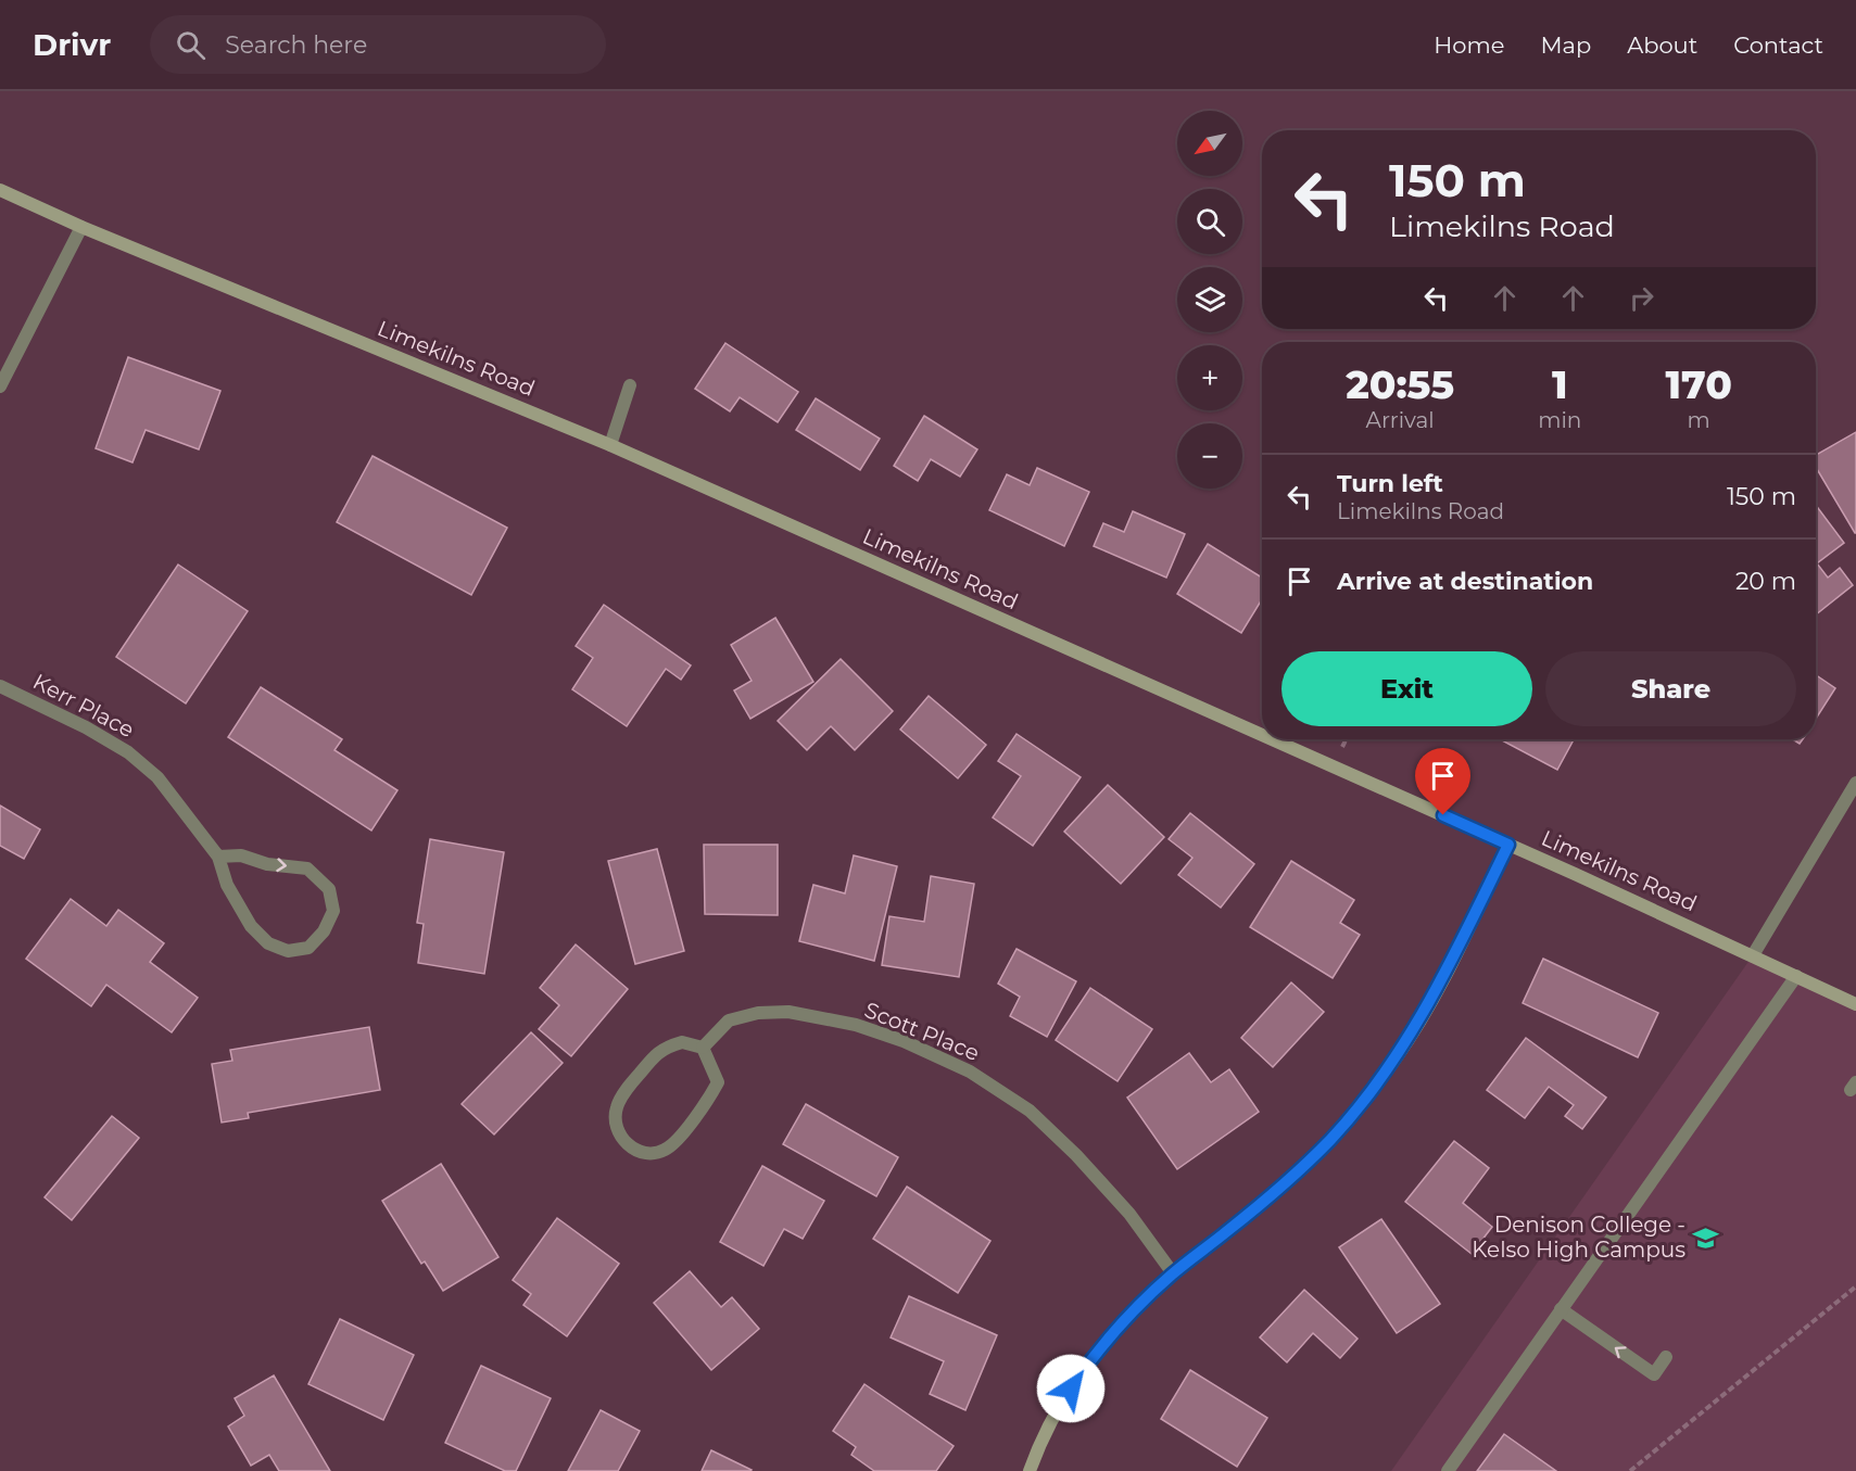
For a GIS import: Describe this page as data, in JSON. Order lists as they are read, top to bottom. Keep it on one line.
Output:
{"streets":{"main road":["Limekilns Road"],"street":["Kerr Place","Scott Place"]},"places":{"school or university":["Denison College - Kelso High Campus"]},"north":"bottom left","page":{"header":"Drivr","search":"Search here","nav":["Home","Map","About","Contact"],"map_buttons":["+","−"],"turn":["150 m","Limekilns Road"],"eta":["20:55","Arrival","1","min","170","m"],"list":[{"name":"Turn left","note":"Limekilns Road","value":"150 m"},{"name":"Arrive at destination","value":"20 m"}],"buttons":["Exit","Share"]}}
